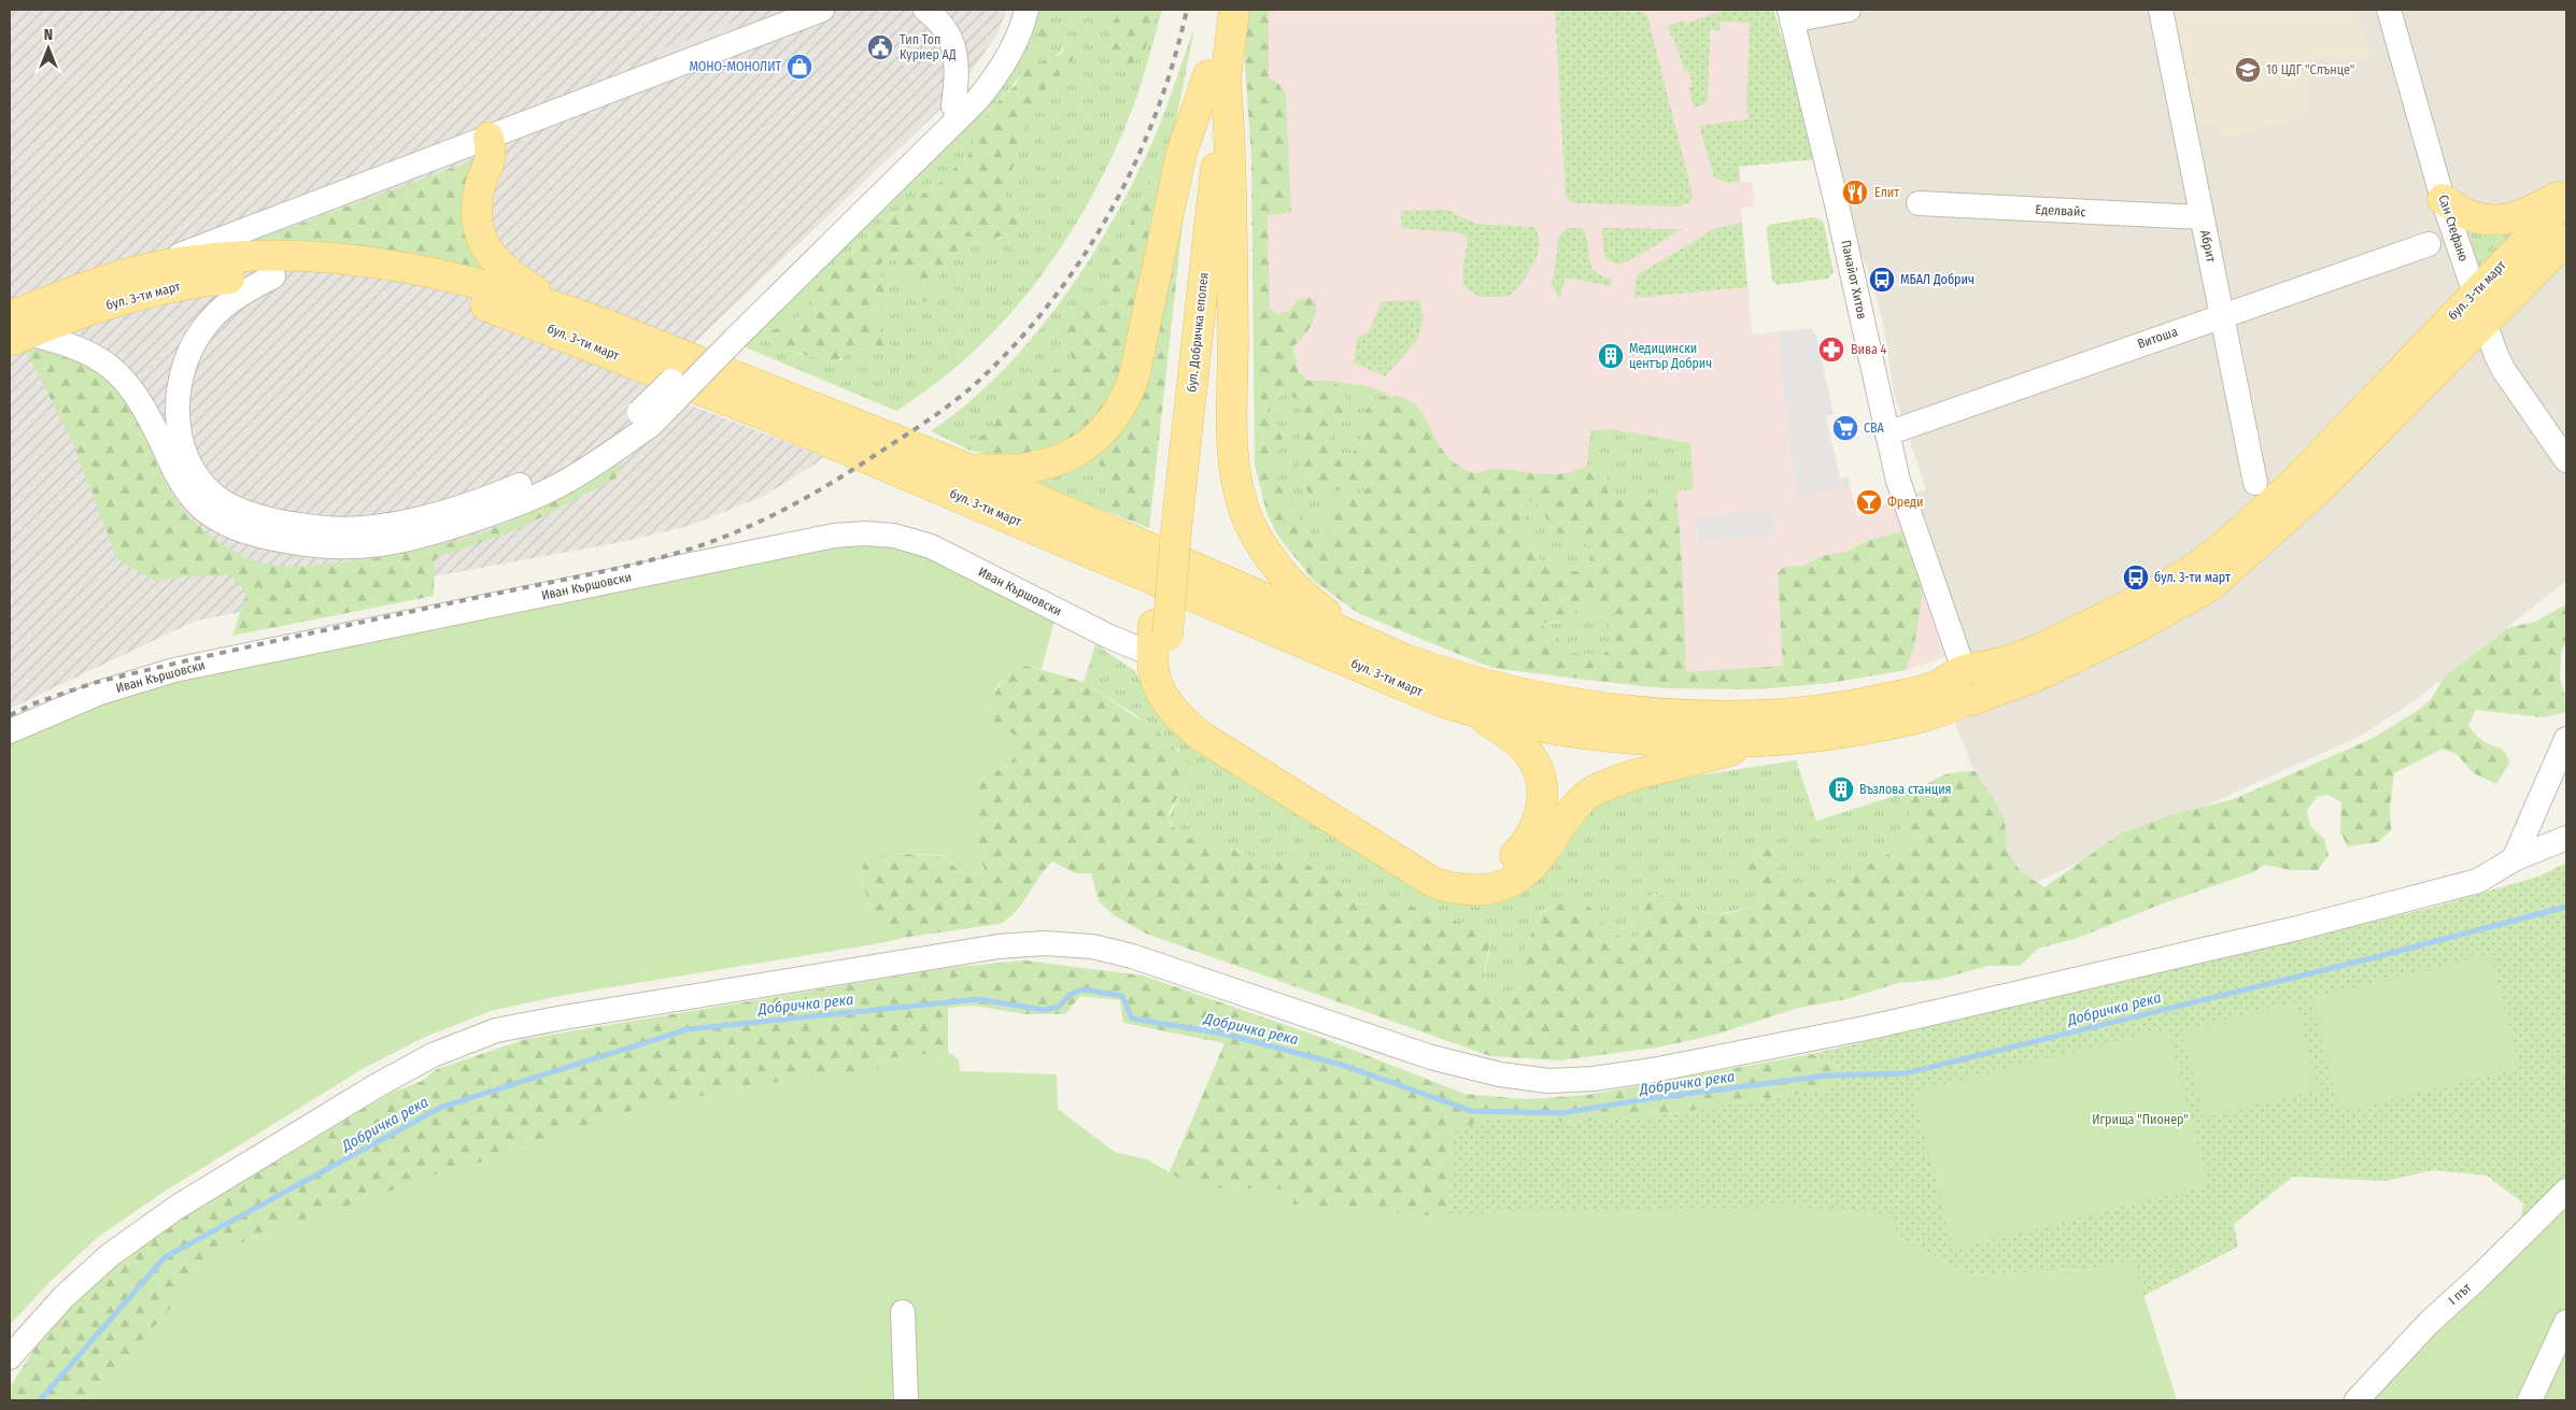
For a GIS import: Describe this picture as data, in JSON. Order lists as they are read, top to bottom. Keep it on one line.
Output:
{"streets":{"main road":["бул. 3-ти март","бул. Добричка епопея"],"street":["Еделвайс","Сан Стефано","Абрит","Панайот Хитов","Витоша","Иван Кършовски","І път"]},"crossings":[["Еделвайс","Абрит"],["Сан Стефано","бул. 3-ти март"],["Абрит","Витоша"],["Панайот Хитов","бул. 3-ти март"],["Панайот Хитов","Витоша"],["бул. Добричка епопея","Иван Кършовски"]],"water":["Добричка река"],"parks":["Игрища \"Пионер\""],"places":{"public building":["Тип Топ Куриер АД"],"shop":["МОНО-МОНОЛИТ"],"school or university":["10 ЦДГ \"Слънце\""],"restaurant":["Елит"],"bus stop":["МБАЛ Добрич","бул. 3-ти март"],"pharmacy":["Вива 4"],"building":["Медицински център Добрич","Възлова станция"],"supermarket":["CBA"],"bar":["Фреди"]},"north":"top"}
